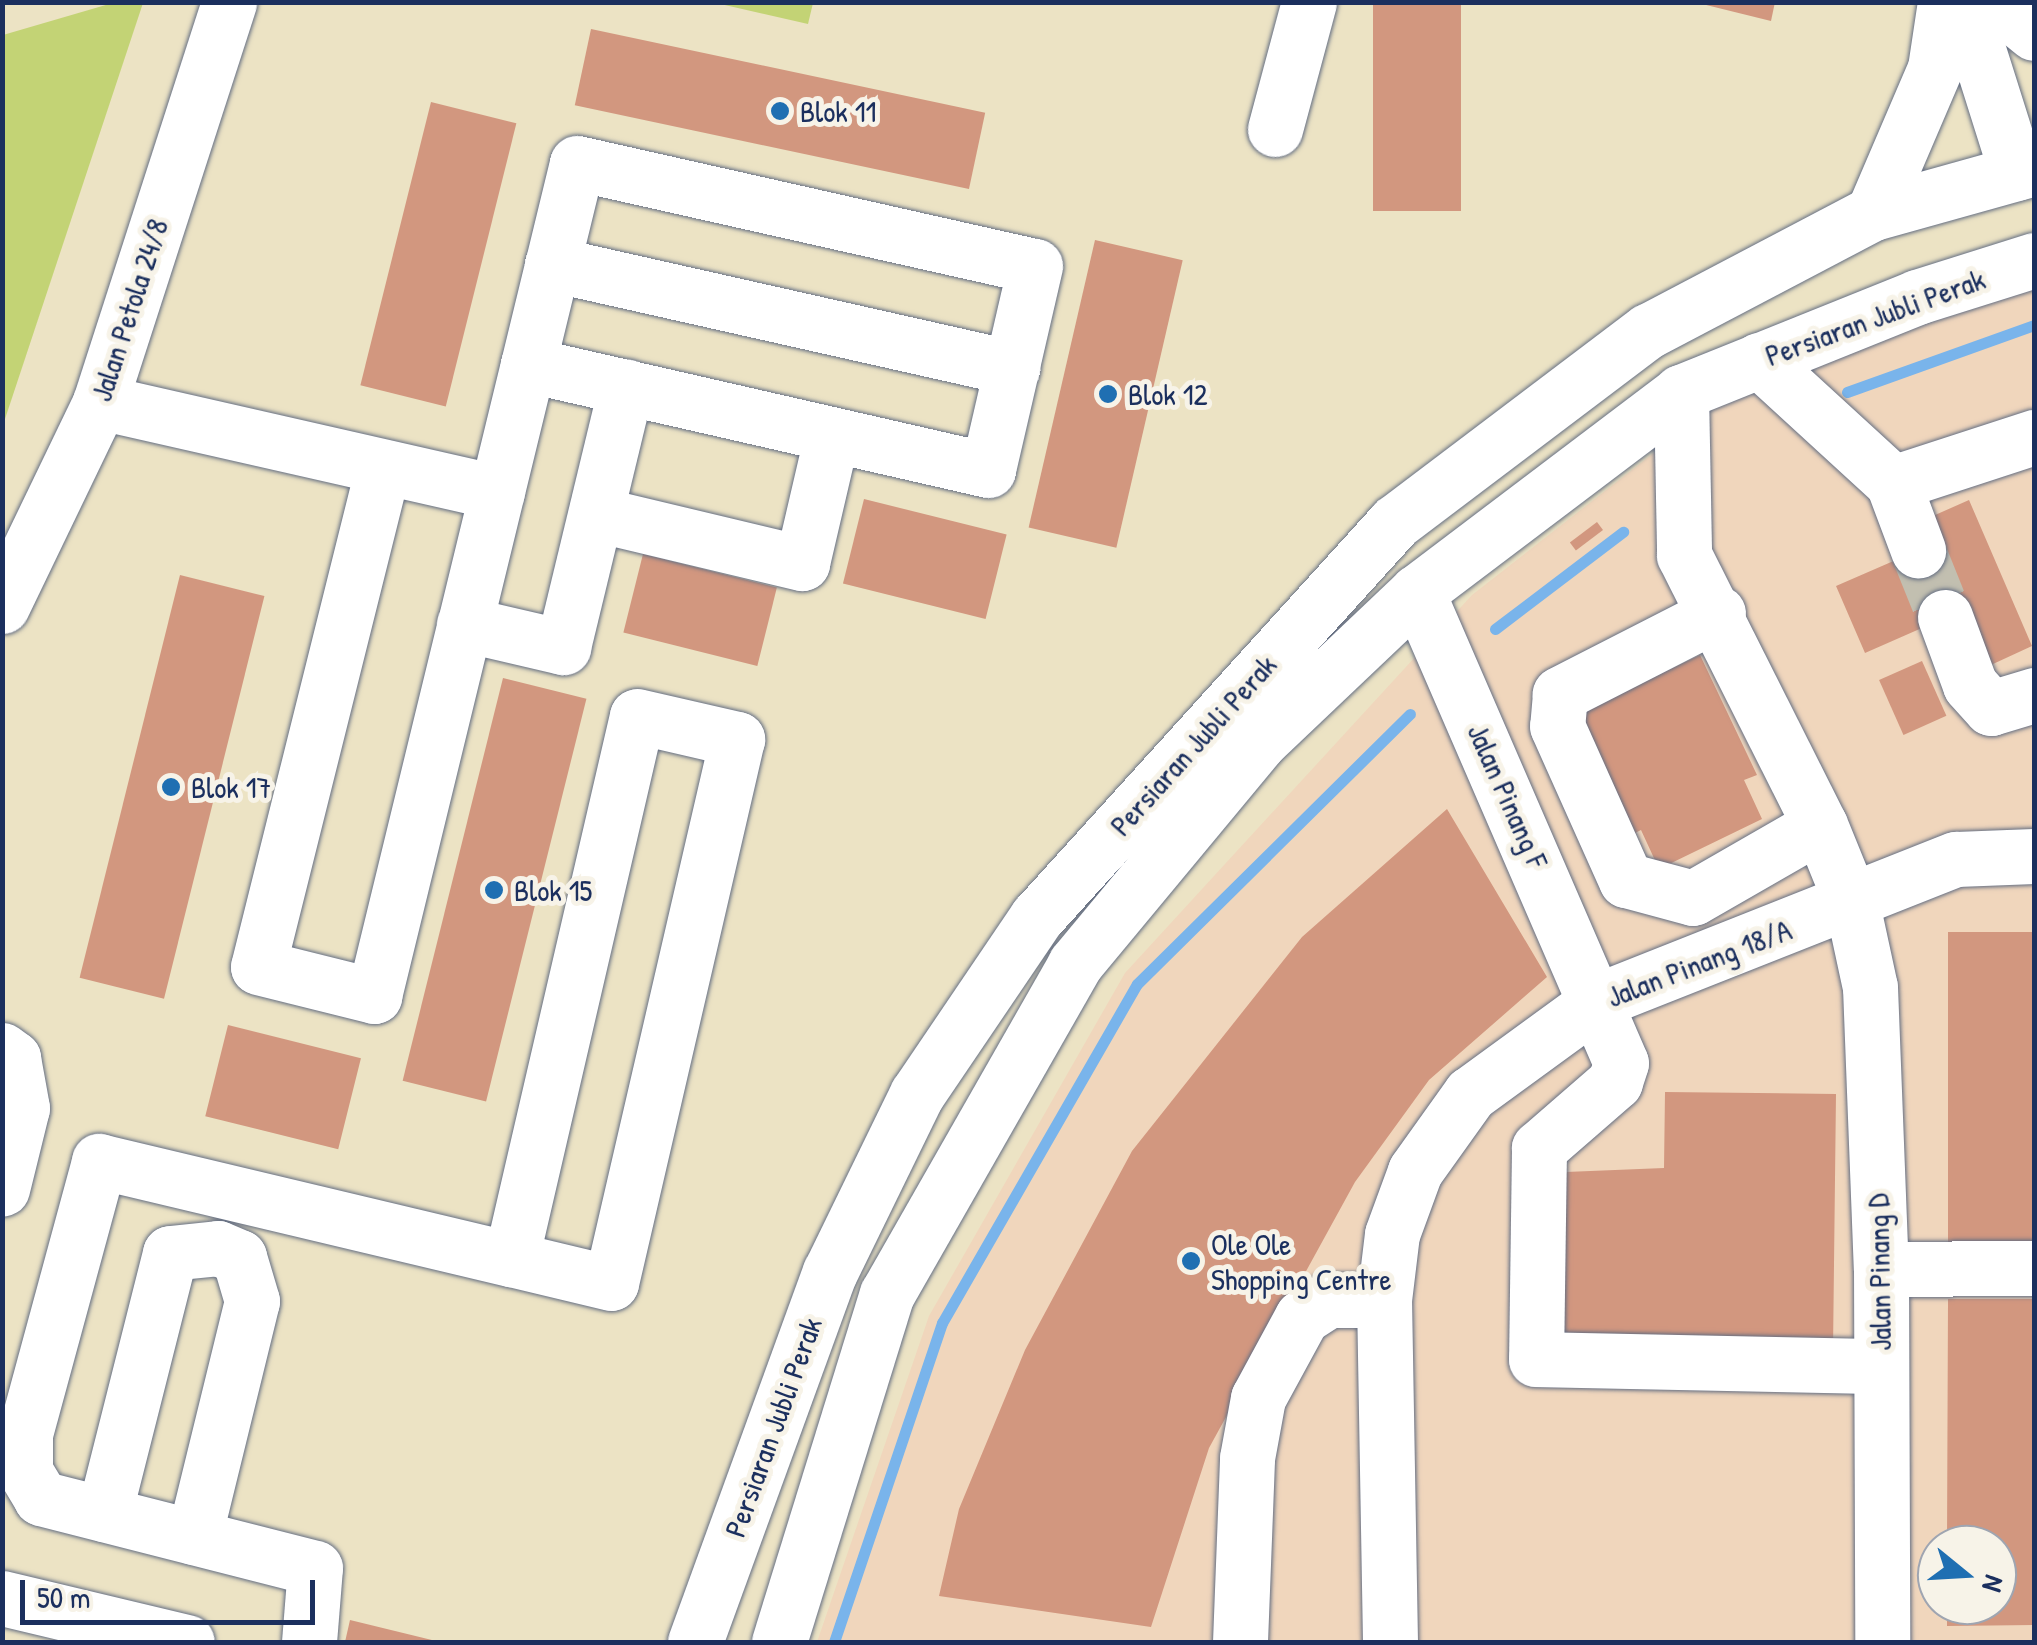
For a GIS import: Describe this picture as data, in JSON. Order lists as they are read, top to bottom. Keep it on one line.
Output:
{"streets":{"main road":["Jalan Petola 24/8","Persiaran Jubli Perak","Jalan Pinang F","Jalan Pinang 18/A","Jalan Pinang D"]},"crossings":[["Persiaran Jubli Perak","Jalan Pinang F"],["Persiaran Jubli Perak","Jalan Pinang D"],["Jalan Pinang F","Jalan Pinang 18/A"],["Jalan Pinang F","Jalan Pinang D"],["Jalan Pinang 18/A","Jalan Pinang D"]],"places":["Blok 11","Blok 12","Blok 17","Blok 15","Ole Ole Shopping Centre"],"scale_bar":"50 m","north":"right"}
